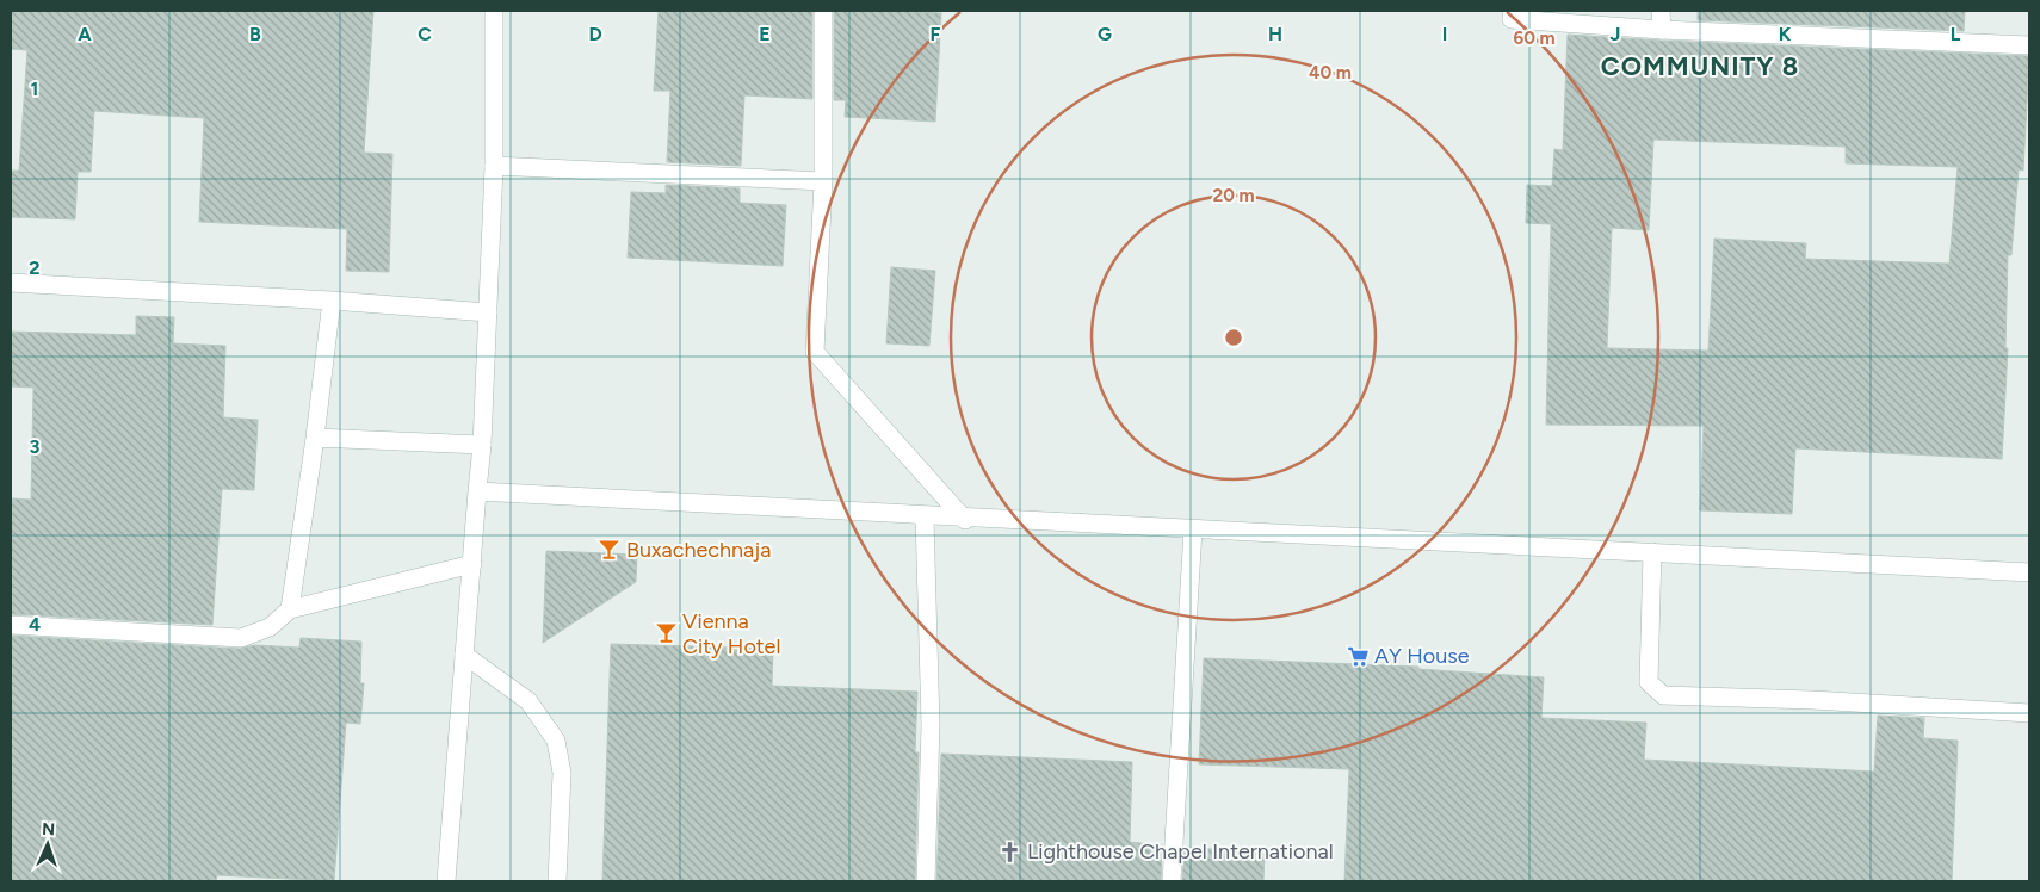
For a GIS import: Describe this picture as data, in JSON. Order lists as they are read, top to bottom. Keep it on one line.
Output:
{"districts":["COMMUNITY 8"],"places":{"bar":["Buxachechnaja","Vienna City Hotel"],"supermarket":["AY House"],"church":["Lighthouse Chapel International"]},"north":"top","grid":{"columns":["A","B","C","D","E","F","G","H","I","J","K","L"],"rows":["1","2","3","4"]},"rings":["60 m","40 m","20 m"]}
